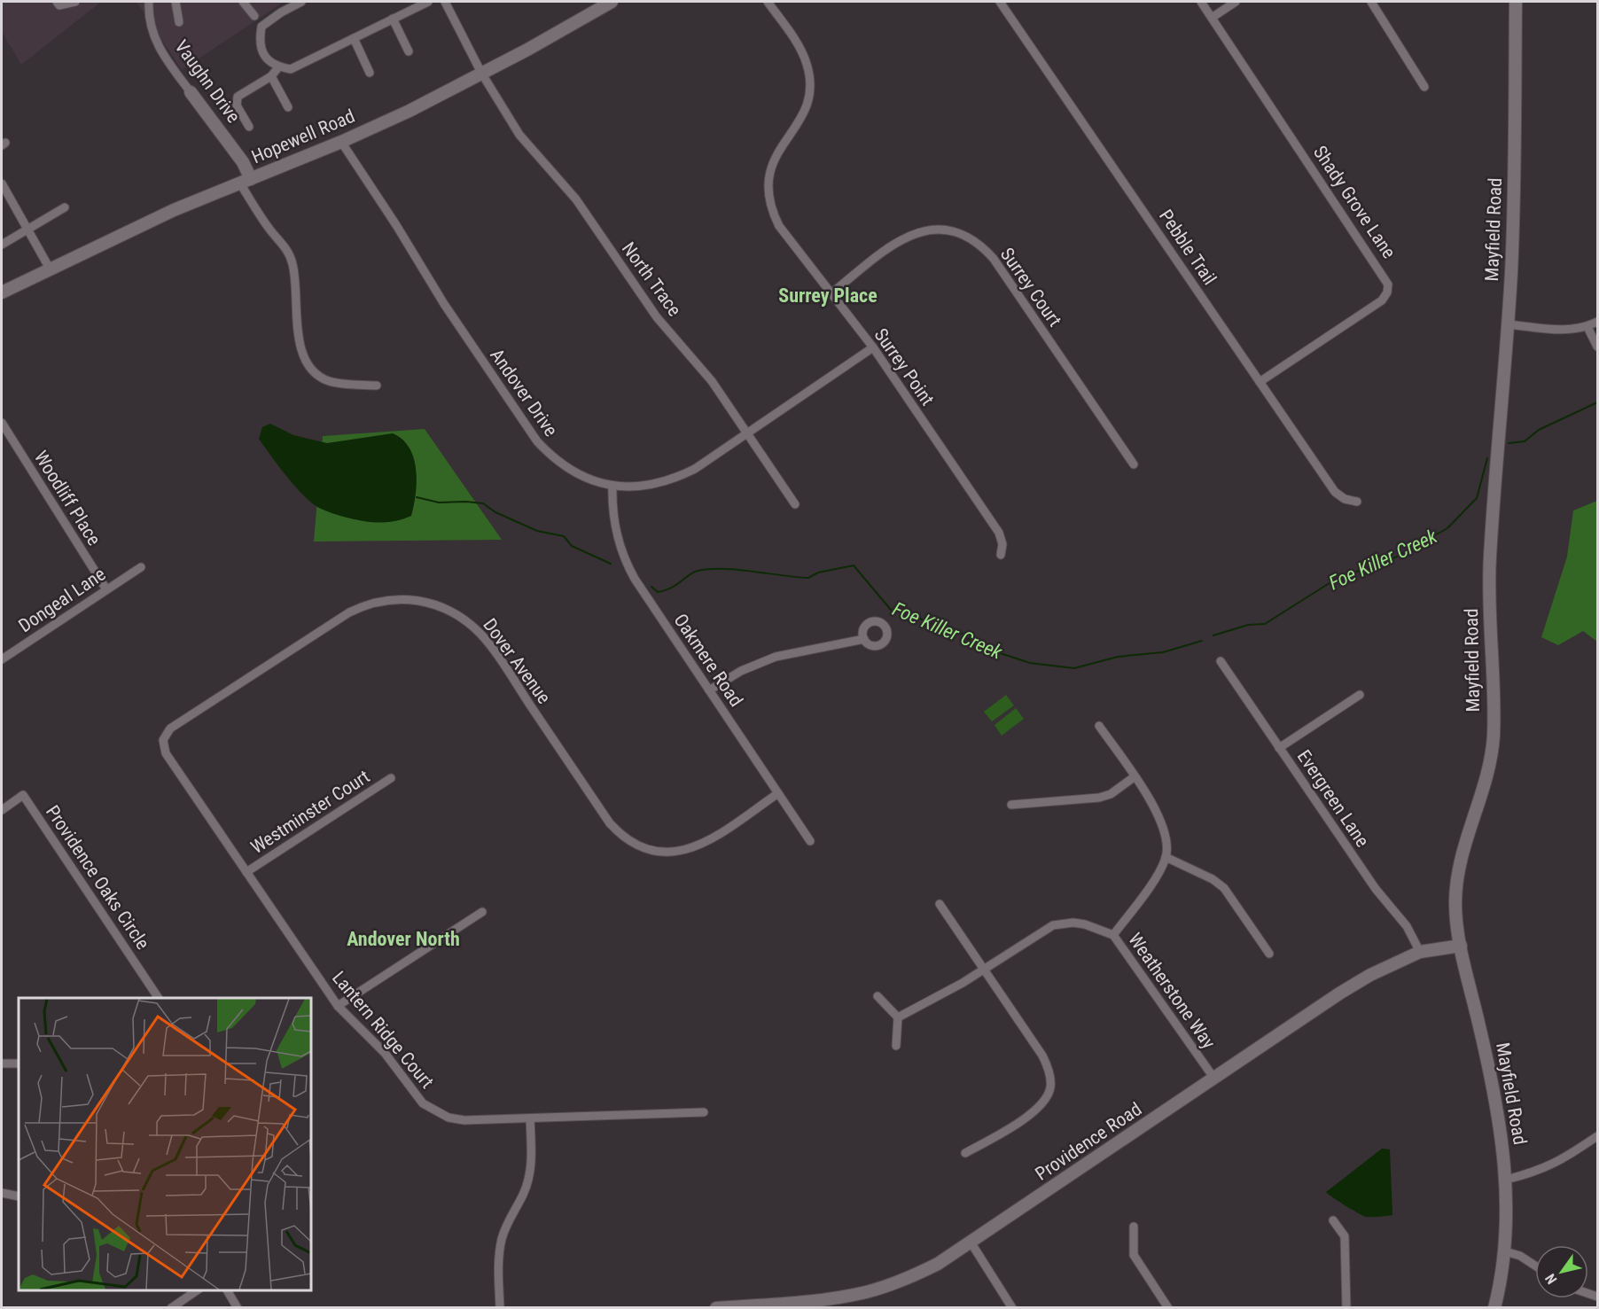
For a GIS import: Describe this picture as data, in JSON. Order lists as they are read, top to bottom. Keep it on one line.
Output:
{"streets":{"street":["Vaughn Drive","Hopewell Road","Shady Grove Lane","Mayfield Road","Pebble Trail","North Trace","Surrey Court","Surrey Point","Andover Drive","Woodliff Place","Dongeal Lane","Oakmere Road","Dover Avenue","Evergreen Lane","Westminster Court","Providence Oaks Circle","Weatherstone Way","Lantern Ridge Court","Providence Road"]},"crossings":[["Vaughn Drive","Hopewell Road"],["Hopewell Road","North Trace"],["Hopewell Road","Andover Drive"],["Shady Grove Lane","Pebble Trail"],["Mayfield Road","Providence Road"],["North Trace","Andover Drive"],["Surrey Court","Surrey Point"],["Surrey Point","Andover Drive"],["Andover Drive","Oakmere Road"],["Woodliff Place","Dongeal Lane"],["Oakmere Road","Dover Avenue"],["Dover Avenue","Lantern Ridge Court"],["Evergreen Lane","Providence Road"],["Westminster Court","Lantern Ridge Court"],["Weatherstone Way","Providence Road"]],"districts":["Surrey Place","Andover North"],"water":["Foe Killer Creek"],"north":"bottom left"}
